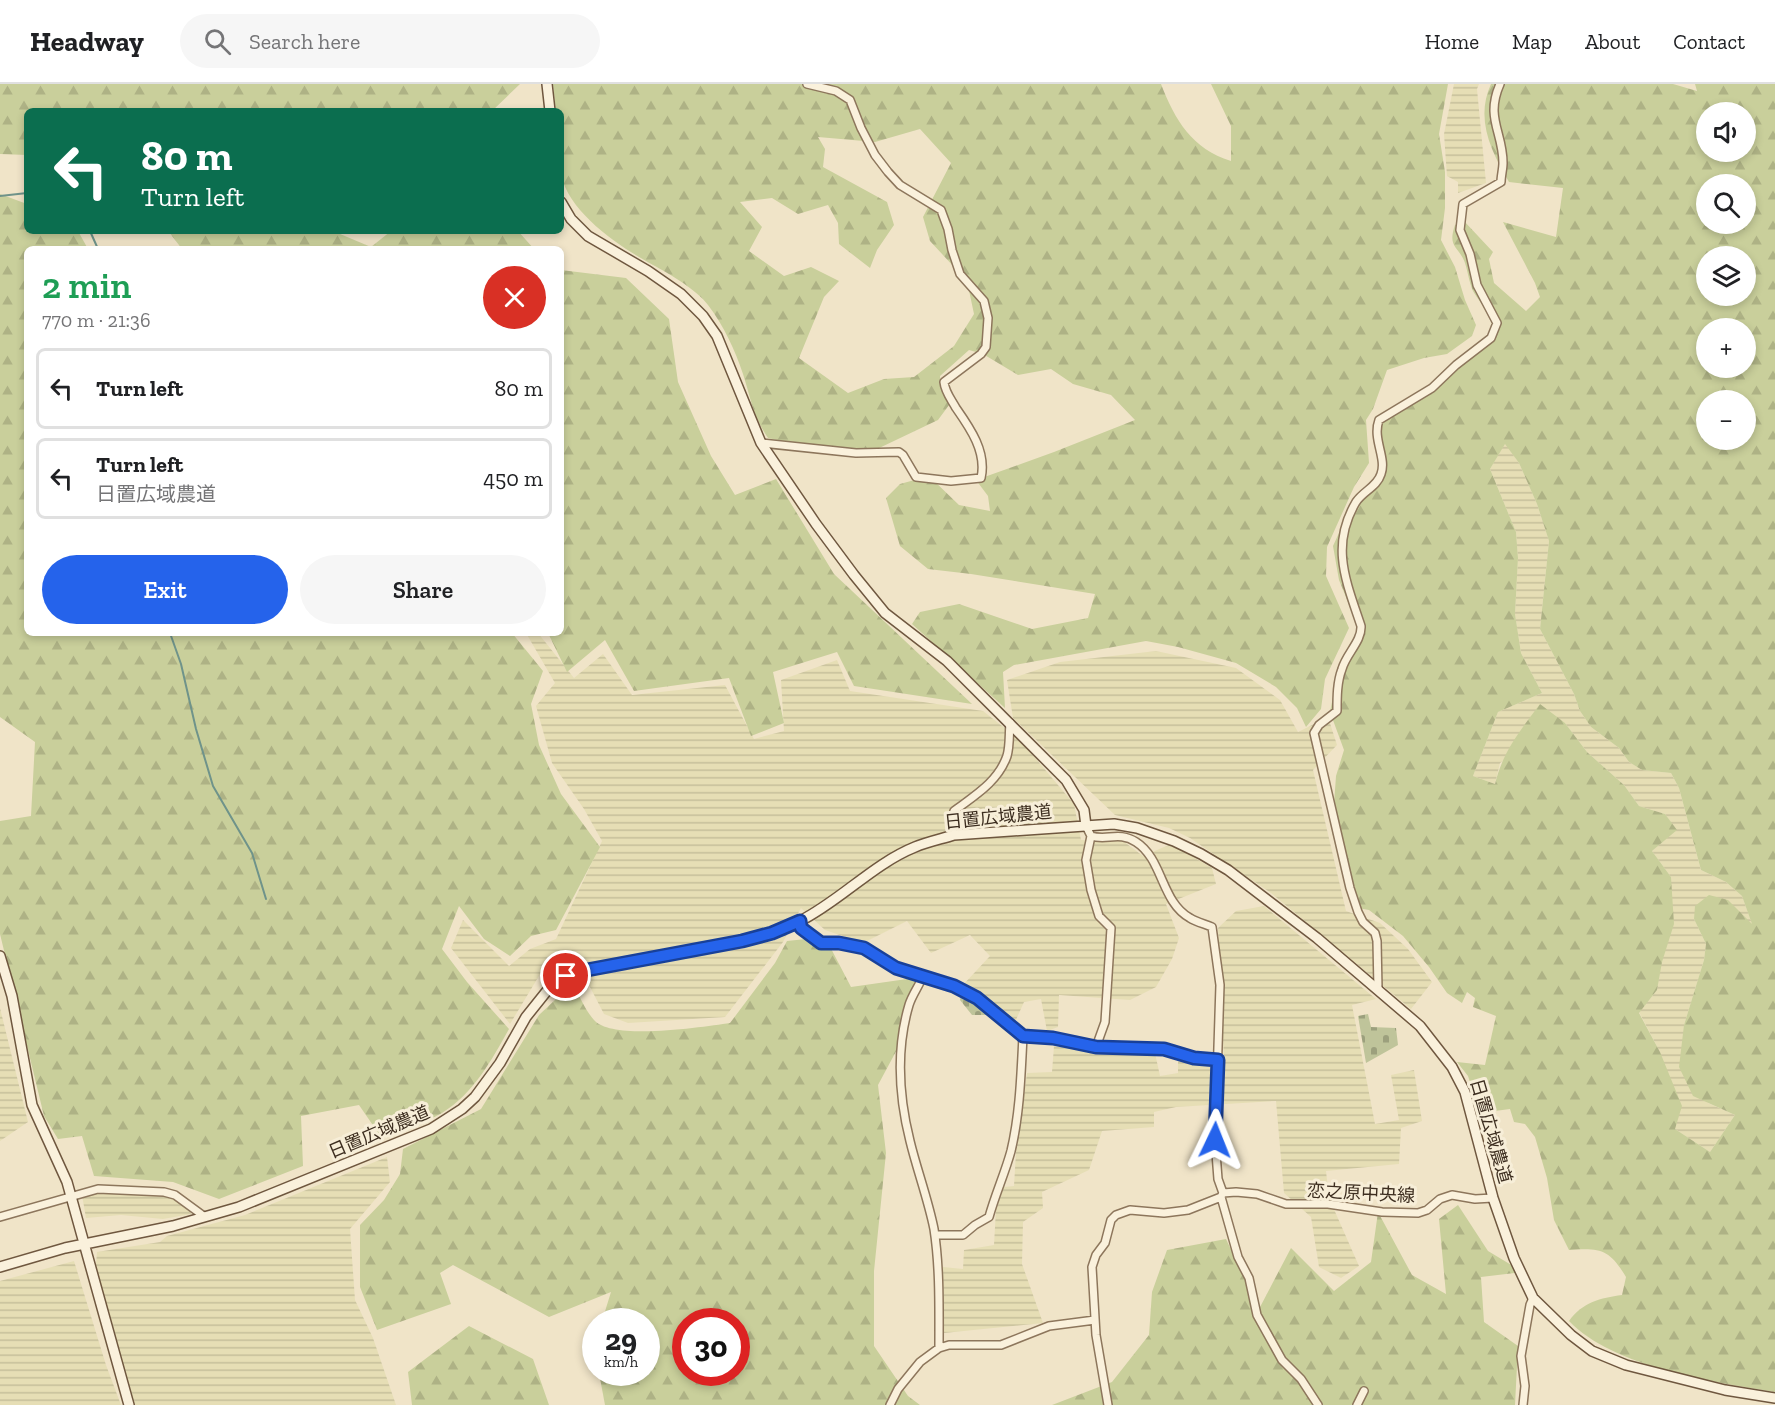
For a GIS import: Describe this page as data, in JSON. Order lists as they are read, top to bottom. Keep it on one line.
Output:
{"streets":{"street":["日置広域農道","恋之原中央線"]},"crossings":[["日置広域農道","恋之原中央線"]],"page":{"header":"Headway","search":"Search here","nav":["Home","Map","About","Contact"],"map_buttons":["+","−"],"turn":["80 m","Turn left"],"heading":["2 min","770 m · 21:36"],"list":[{"name":"Turn left","value":"80 m"},{"name":"Turn left","note":"日置広域農道","value":"450 m"}],"buttons":["Exit","Share"],"speed":"29 km/h","limit":"30"}}
